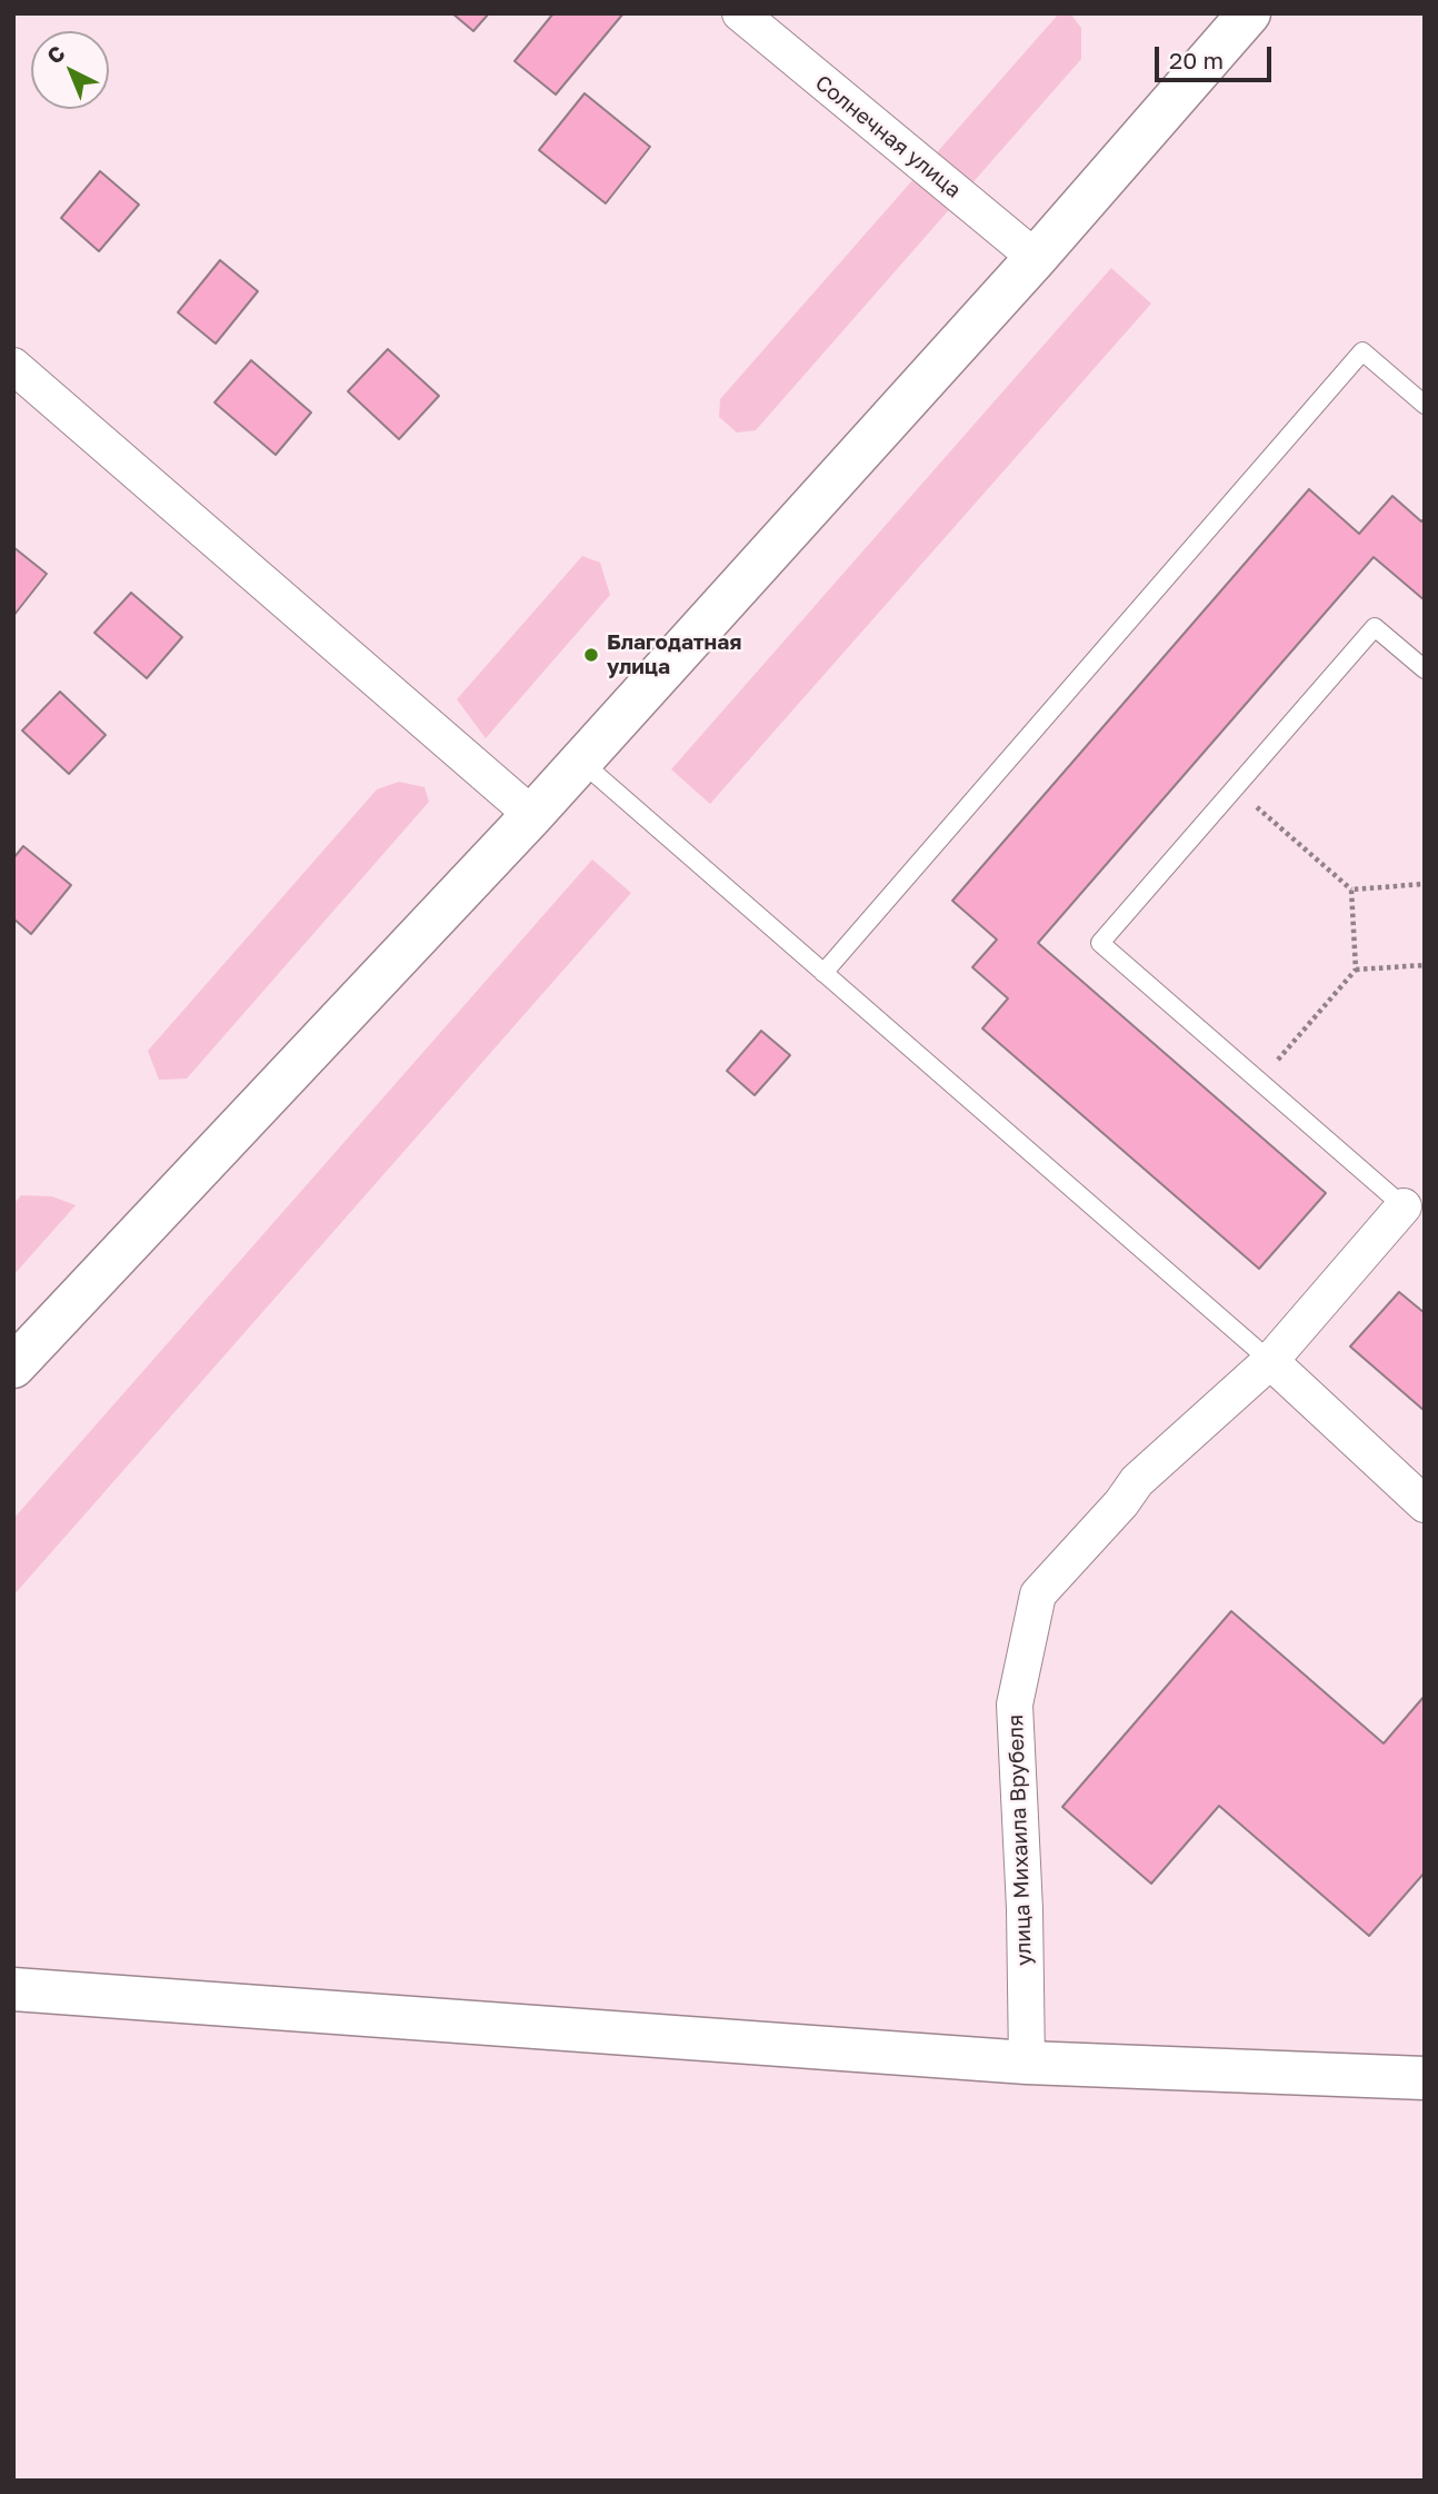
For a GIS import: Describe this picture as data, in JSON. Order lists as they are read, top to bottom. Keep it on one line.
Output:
{"streets":{"street":["Солнечная улица","улица Михаила Врубеля"]},"places":["Благодатная улица"],"scale_bar":"20 m","north":"top left"}
